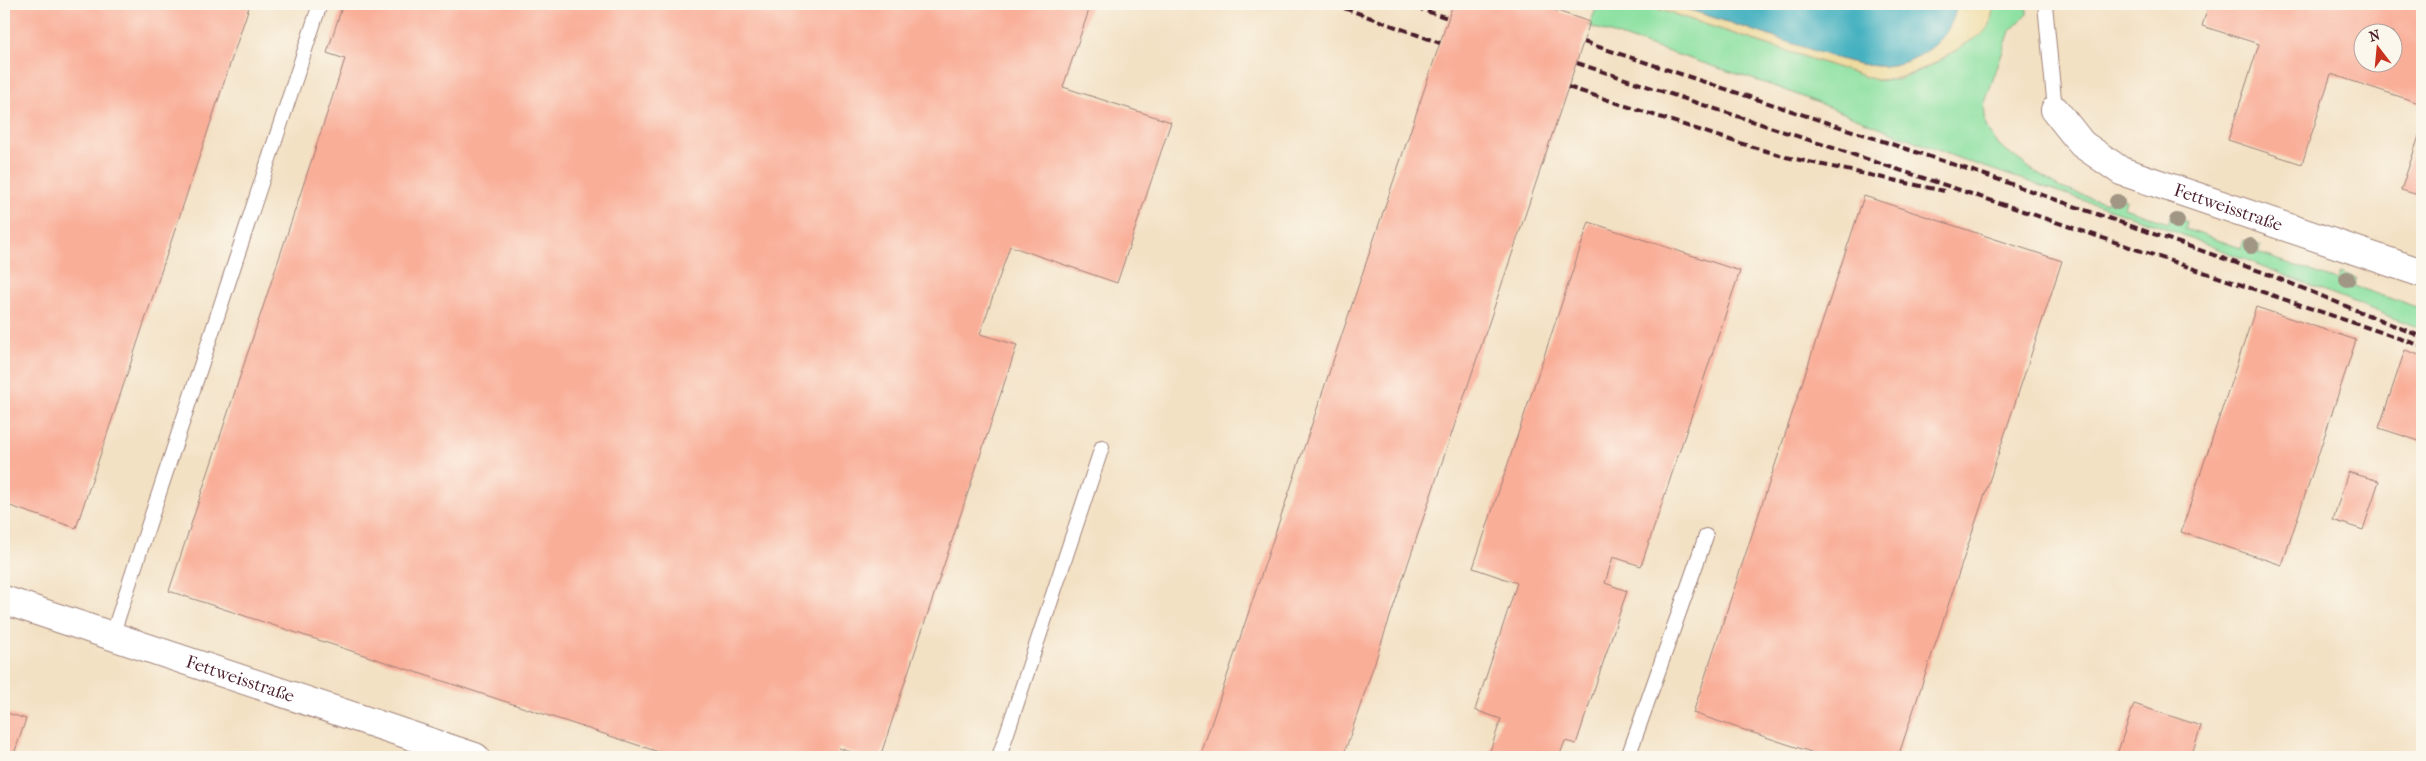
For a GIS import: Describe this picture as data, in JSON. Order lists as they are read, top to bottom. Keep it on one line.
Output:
{"streets":{"street":["Fettweisstraße"]},"north":"top"}
